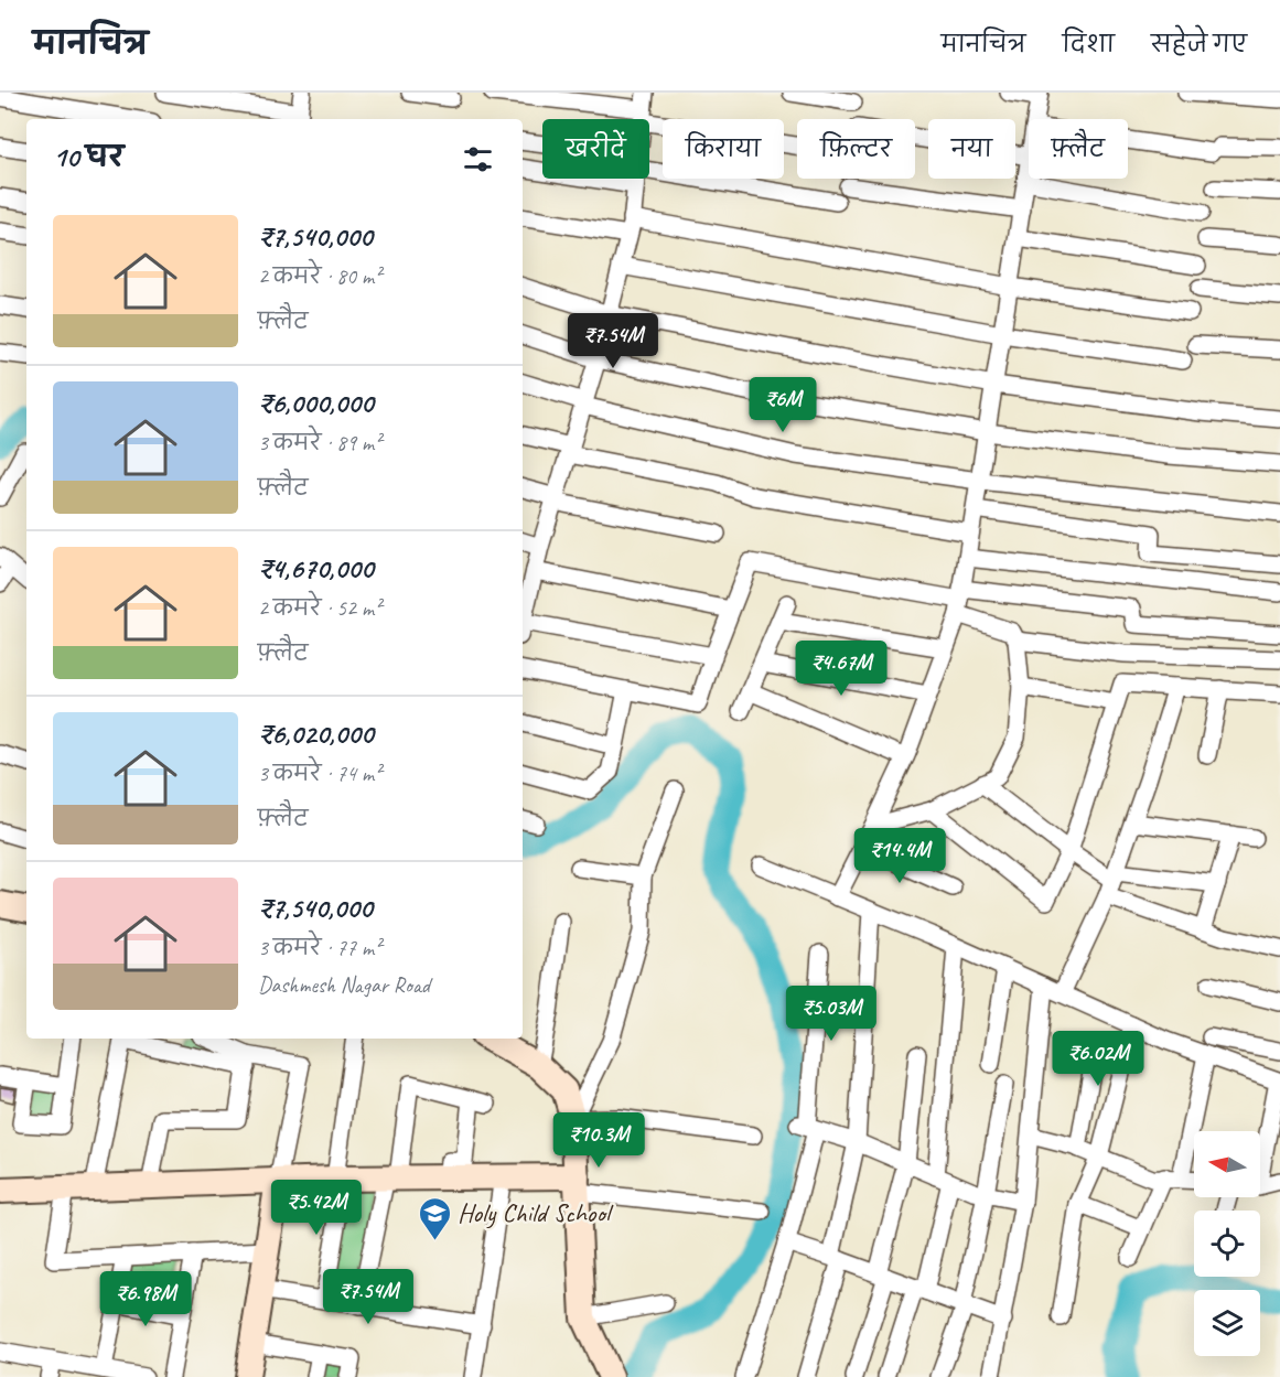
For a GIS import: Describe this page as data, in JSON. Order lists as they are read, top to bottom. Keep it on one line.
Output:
{"places":{"school or university":["Holy Child School"]},"north":"left","page":{"header":"मानचित्र","nav":["मानचित्र","दिशा","सहेजे गए"],"chip":["खरीदें","किराया","फ़िल्टर","नया","फ़्लैट"],"heading":"10 घर","list":[{"name":"₹7,540,000","note":"2 कमरे · 80 m² · फ़्लैट"},{"name":"₹6,000,000","note":"3 कमरे · 89 m² · फ़्लैट"},{"name":"₹4,670,000","note":"2 कमरे · 52 m² · फ़्लैट"},{"name":"₹6,020,000","note":"3 कमरे · 74 m² · फ़्लैट"},{"name":"₹7,540,000","note":"3 कमरे · 77 m² · Dashmesh Nagar Road"}],"price":["₹7.54M","₹6M","₹4.67M","₹14.4M","₹5.03M","₹6.02M","₹10.3M","₹5.42M","₹7.54M","₹6.98M"]}}
